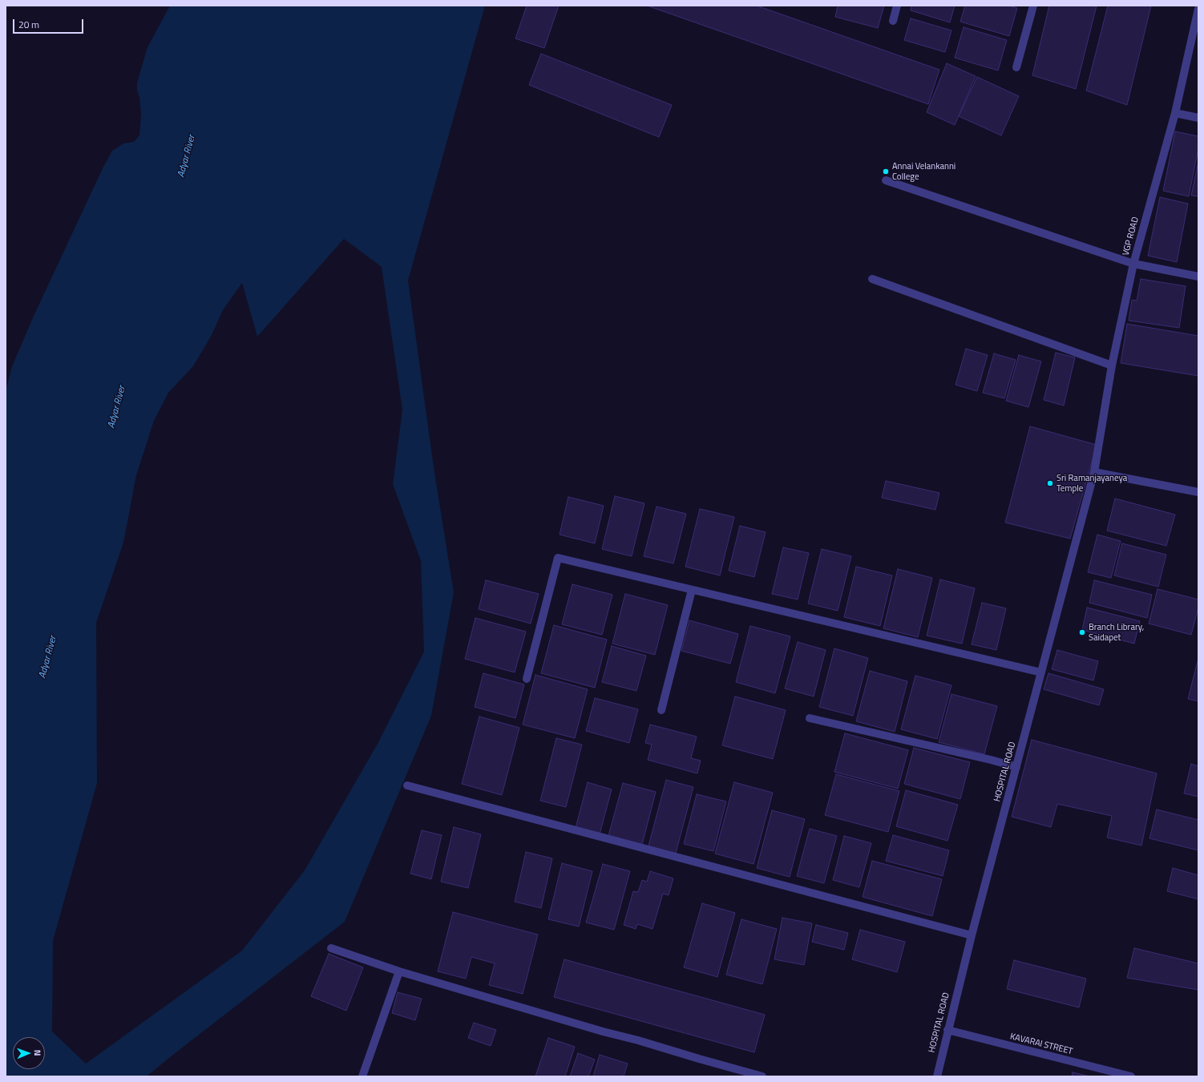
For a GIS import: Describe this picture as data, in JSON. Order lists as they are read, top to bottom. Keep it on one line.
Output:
{"streets":{"street":["VGP ROAD","HOSPITAL ROAD","KAVARAI STREET"]},"crossings":[["VGP ROAD","HOSPITAL ROAD"],["HOSPITAL ROAD","KAVARAI STREET"]],"water":["Adyar River"],"places":["Annai Velankanni College","Sri Ramanjayaneya Temple","Branch Library, Saidapet"],"scale_bar":"20 m","north":"right"}
